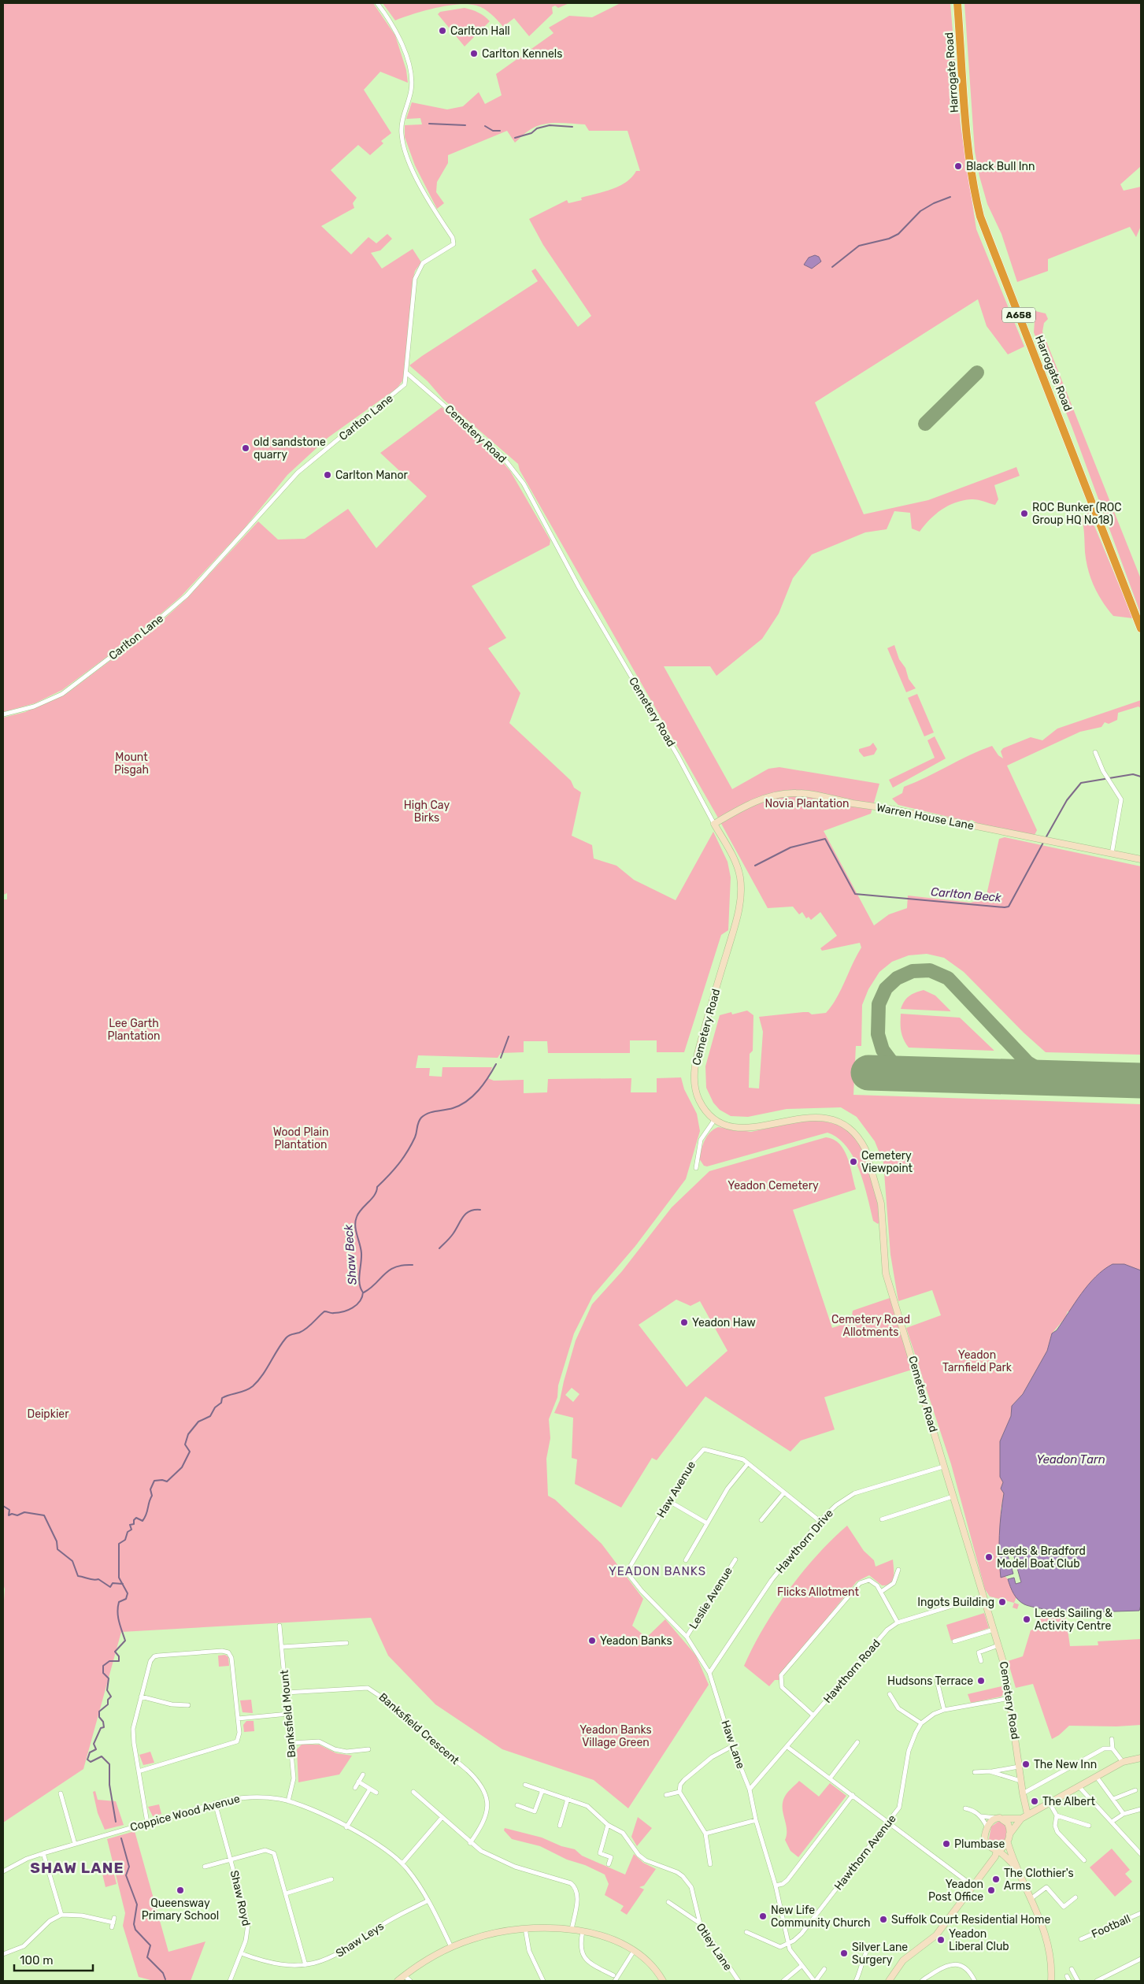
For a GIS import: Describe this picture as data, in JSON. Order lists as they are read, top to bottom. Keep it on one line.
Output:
{"streets":{"highway":["Harrogate Road","A658"],"street":["Carlton Lane","Cemetery Road","Warren House Lane","Haw Avenue","Hawthorn Drive","Leslie Avenue","Hawthorn Road","Banksfield Mount","Banksfield Crescent","Haw Lane","Coppice Wood Avenue","Hawthorn Avenue","Shaw Royd","Football","Shaw Leys","Otley Lane"]},"crossings":[["Carlton Lane","Cemetery Road"],["Cemetery Road","Warren House Lane"],["Cemetery Road","Hawthorn Drive"],["Cemetery Road","Hawthorn Road"],["Cemetery Road","Hawthorn Avenue"],["Haw Avenue","Hawthorn Drive"],["Haw Avenue","Haw Lane"],["Hawthorn Drive","Haw Lane"],["Leslie Avenue","Haw Lane"],["Hawthorn Road","Haw Lane"],["Banksfield Mount","Banksfield Crescent"],["Banksfield Mount","Coppice Wood Avenue"],["Haw Lane","Hawthorn Avenue"],["Coppice Wood Avenue","Shaw Royd"],["Coppice Wood Avenue","Shaw Leys"],["Shaw Royd","Shaw Leys"]],"districts":["YEADON BANKS","SHAW LANE"],"water":["Carlton Beck","Shaw Beck","Yeadon Tarn"],"parks":["Mount Pisgah","Novia Plantation","High Cay Birks","Lee Garth Plantation","Wood Plain Plantation","Yeadon Cemetery","Cemetery Road Allotments","Yeadon Tarnfield Park","Deipkier","Flicks Allotment","Yeadon Banks Village Green"],"places":["Carlton Hall","Carlton Kennels","Black Bull Inn","old sandstone quarry","Carlton Manor","ROC Bunker (ROC Group HQ No18)","Cemetery Viewpoint","Yeadon Haw","Leeds & Bradford Model Boat Club","Ingots Building","Leeds Sailing & Activity Centre","Yeadon Banks","Hudsons Terrace","The New Inn","The Albert","Plumbase","The Clothier's Arms","Queensway Primary School","Yeadon Post Office","New Life Community Church","Suffolk Court Residential Home","Yeadon Liberal Club","Silver Lane Surgery"],"scale_bar":"100 m"}
